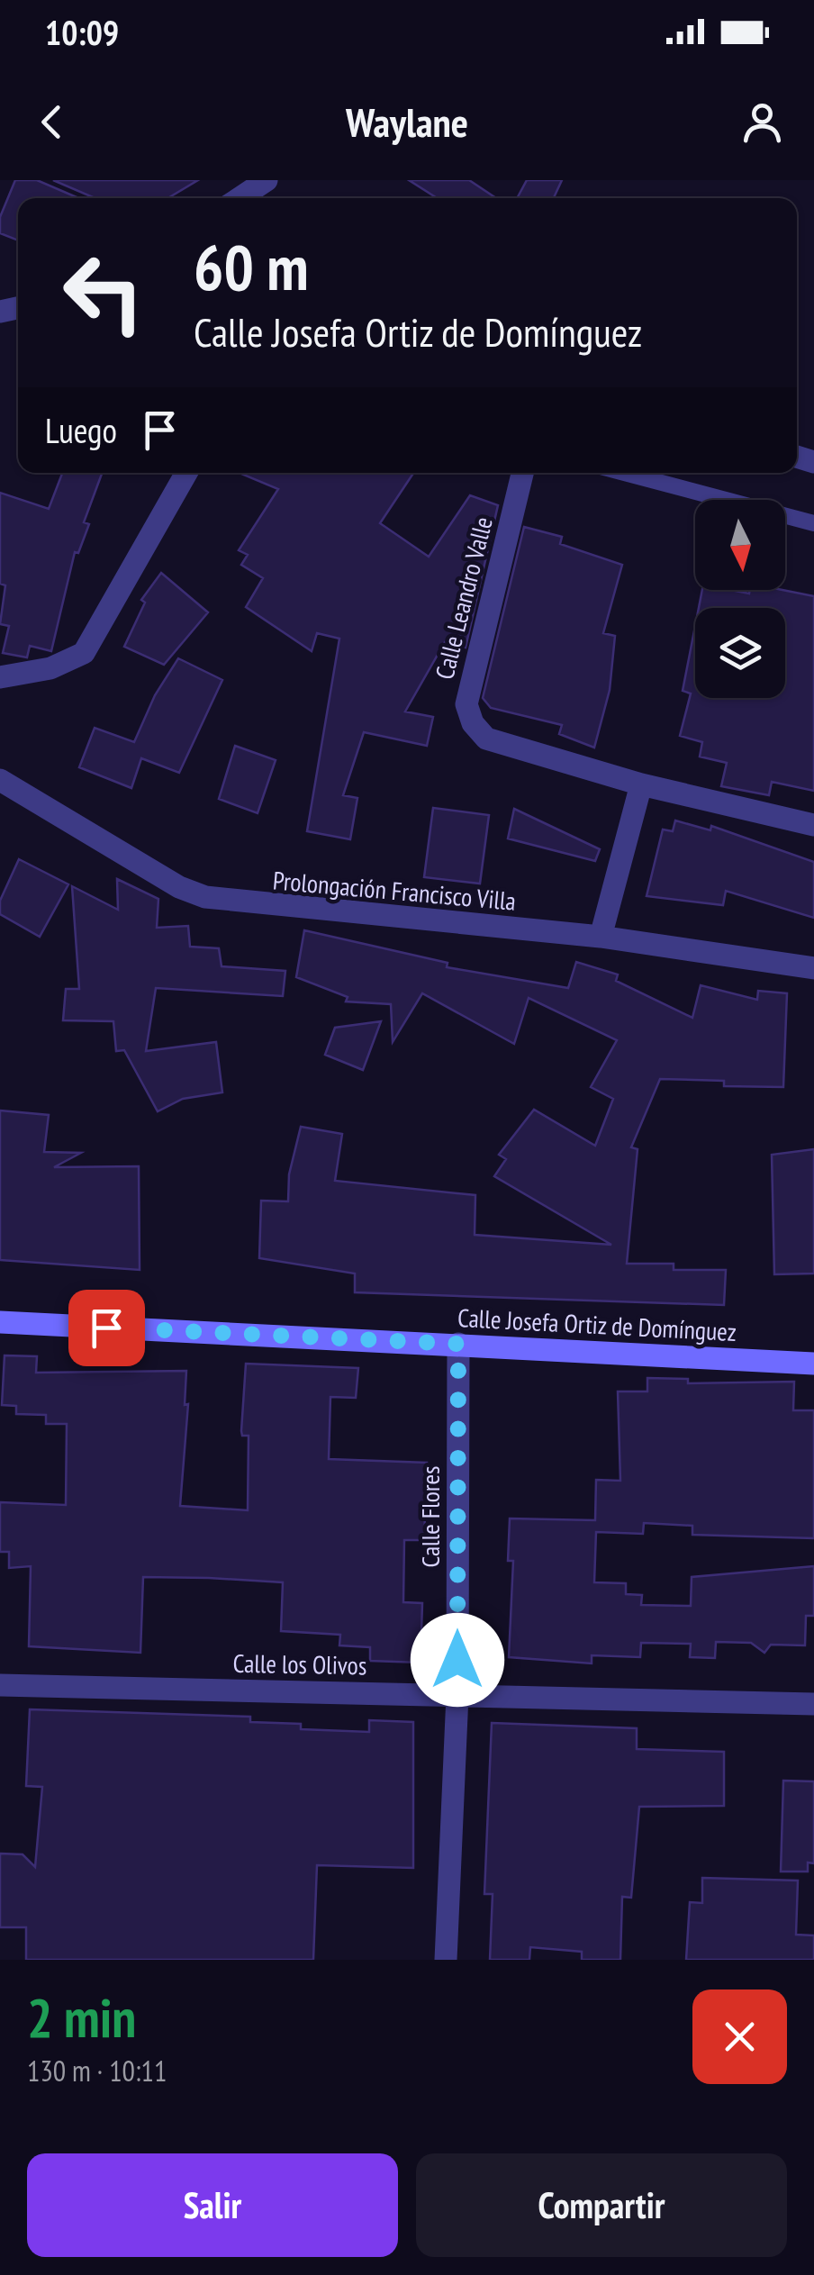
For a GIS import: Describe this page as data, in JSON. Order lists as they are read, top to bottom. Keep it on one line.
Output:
{"streets":{"main road":["Calle Josefa Ortiz de Domínguez"],"street":["Calle Leandro Valle","Prolongación Francisco Villa","Calle Flores","Calle los Olivos"]},"crossings":[["Calle Josefa Ortiz de Domínguez","Calle Flores"],["Calle Flores","Calle los Olivos"]],"north":"bottom","page":{"status":"10:09","header":"Waylane","turn":["60 m","Calle Josefa Ortiz de Domínguez"],"then":"Luego","heading":["2 min","130 m · 10:11"],"buttons":["Salir","Compartir"]}}
